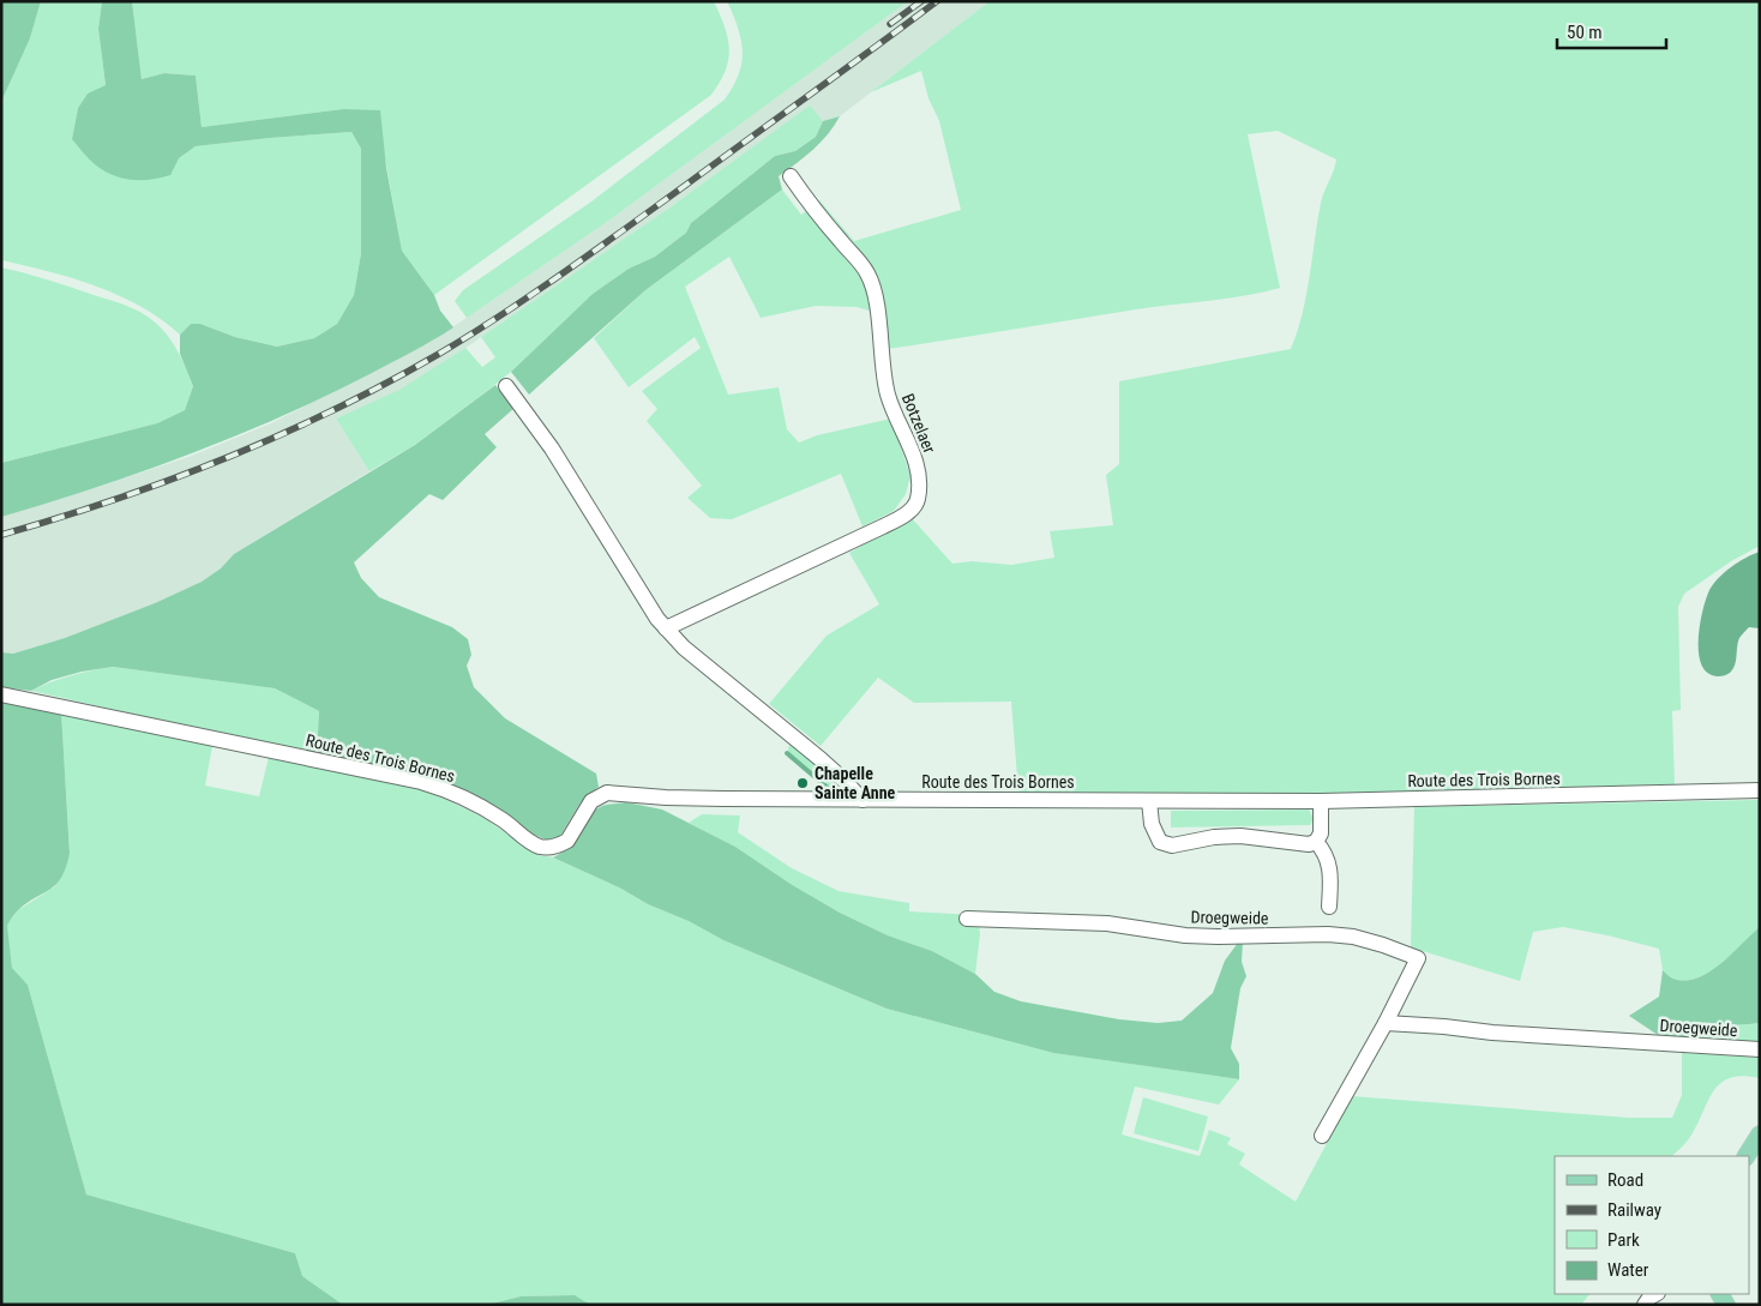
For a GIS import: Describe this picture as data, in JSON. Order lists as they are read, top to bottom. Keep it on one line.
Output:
{"streets":{"street":["Botzelaer","Route des Trois Bornes","Droegweide"]},"places":["Chapelle Sainte Anne"],"legend":["Road","Railway","Park","Water"],"scale_bar":"50 m"}
